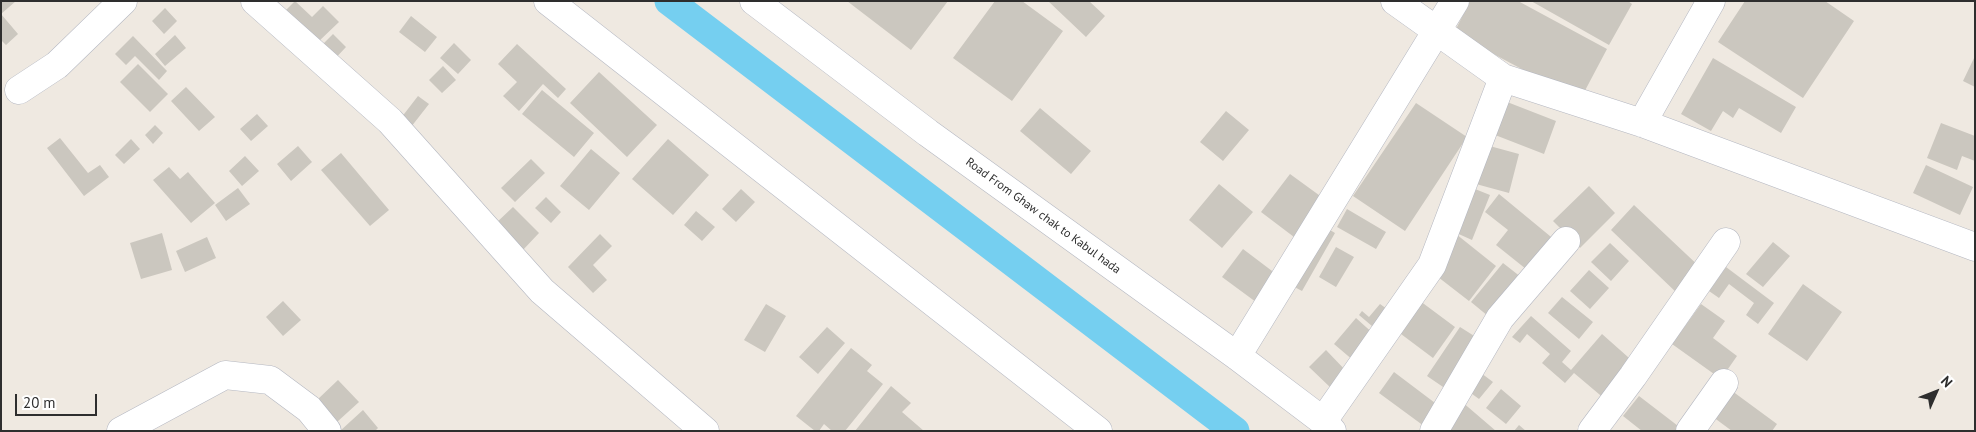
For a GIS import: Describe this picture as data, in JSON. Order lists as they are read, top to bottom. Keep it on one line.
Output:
{"streets":{"street":["Road From Ghaw chak to Kabul hada"]},"scale_bar":"20 m","north":"top right"}
